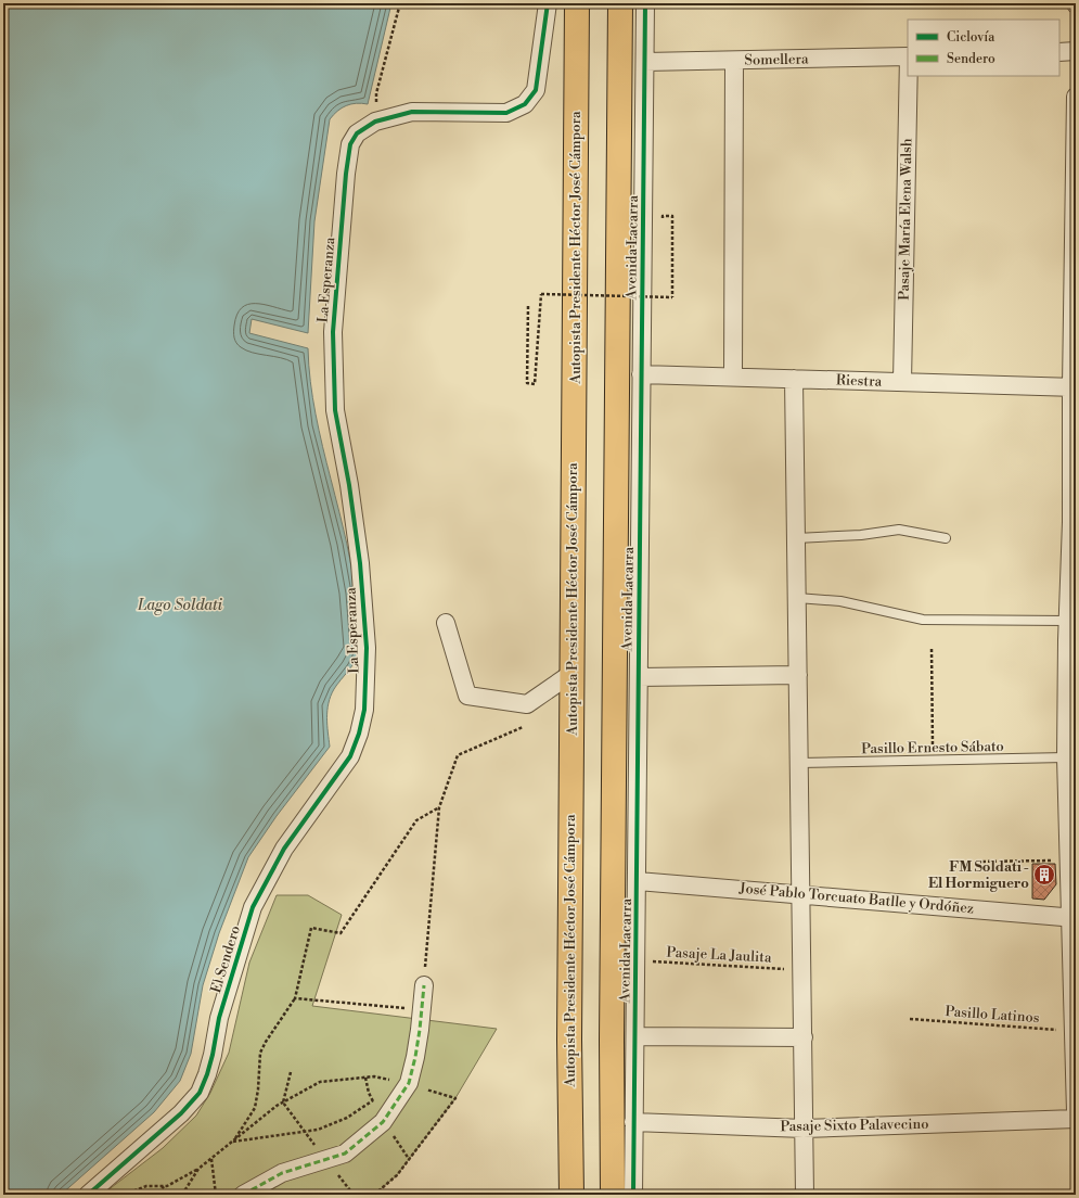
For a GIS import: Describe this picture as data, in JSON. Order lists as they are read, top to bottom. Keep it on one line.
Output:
{"streets":{"highway":["Autopista Presidente Héctor José Cámpora"],"street":["Somellera","Pasaje María Elena Walsh","Avenida Lacarra","La Esperanza","Riestra","José Pablo Torcuato Batlle y Ordóñez","El Sendero","Pasaje Sixto Palavecino"],"lane":["Pasillo Ernesto Sábato"],"path":["Pasaje La Jaulita","Pasillo Latinos"]},"crossings":[["Somellera","Avenida Lacarra"],["Pasaje María Elena Walsh","Riestra"],["Avenida Lacarra","Riestra"],["Avenida Lacarra","José Pablo Torcuato Batlle y Ordóñez"],["Avenida Lacarra","Pasaje La Jaulita"],["Avenida Lacarra","Pasaje Sixto Palavecino"],["La Esperanza","El Sendero"]],"water":["Lago Soldati"],"places":{"building":["FM Soldati - El Hormiguero"]},"legend":["Ciclovía","Sendero"]}
